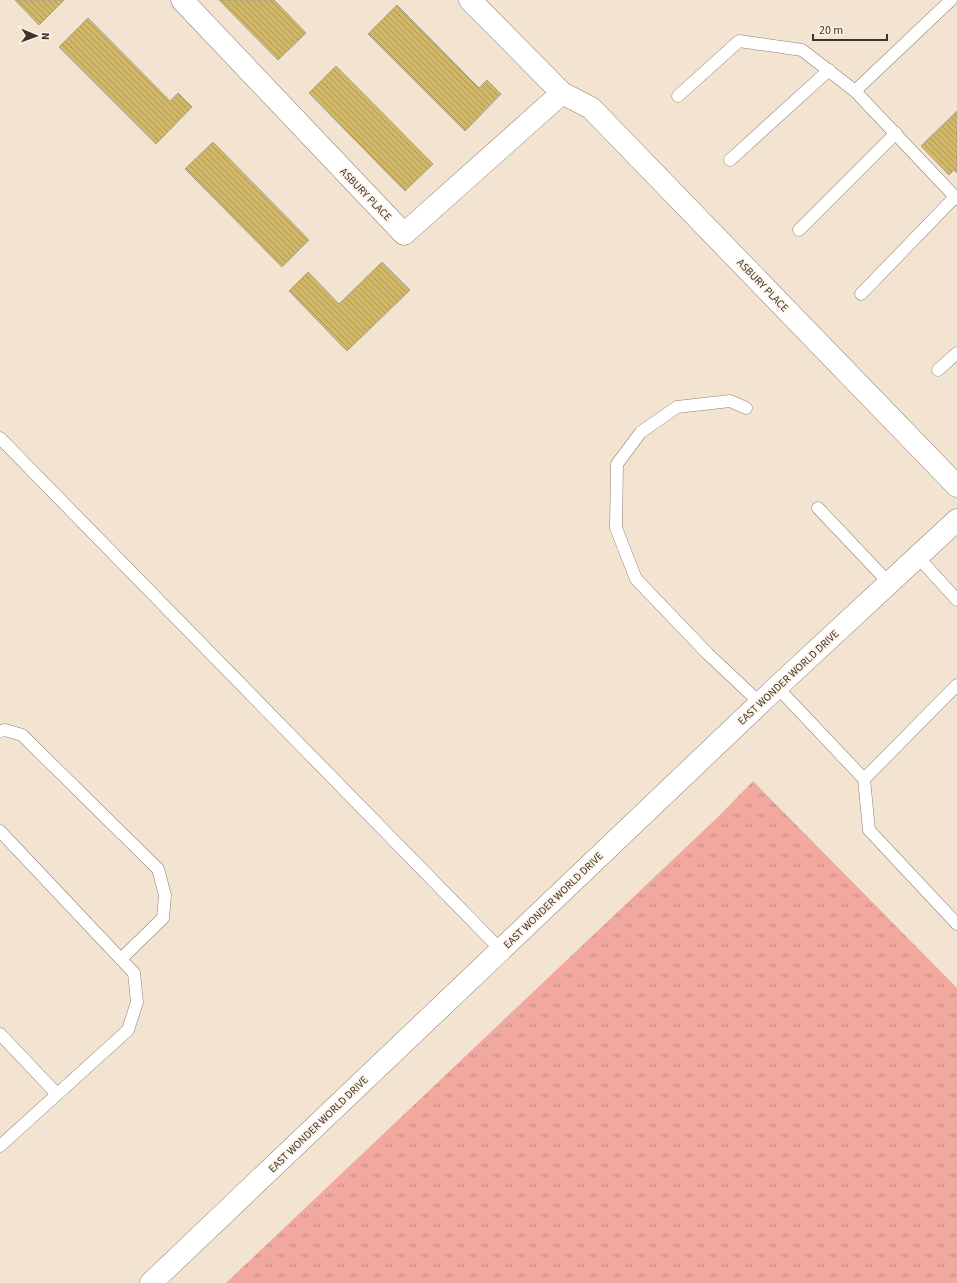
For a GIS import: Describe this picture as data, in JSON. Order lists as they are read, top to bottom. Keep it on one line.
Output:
{"streets":{"street":["ASBURY PLACE","EAST WONDER WORLD DRIVE"]},"scale_bar":"20 m","north":"right"}
